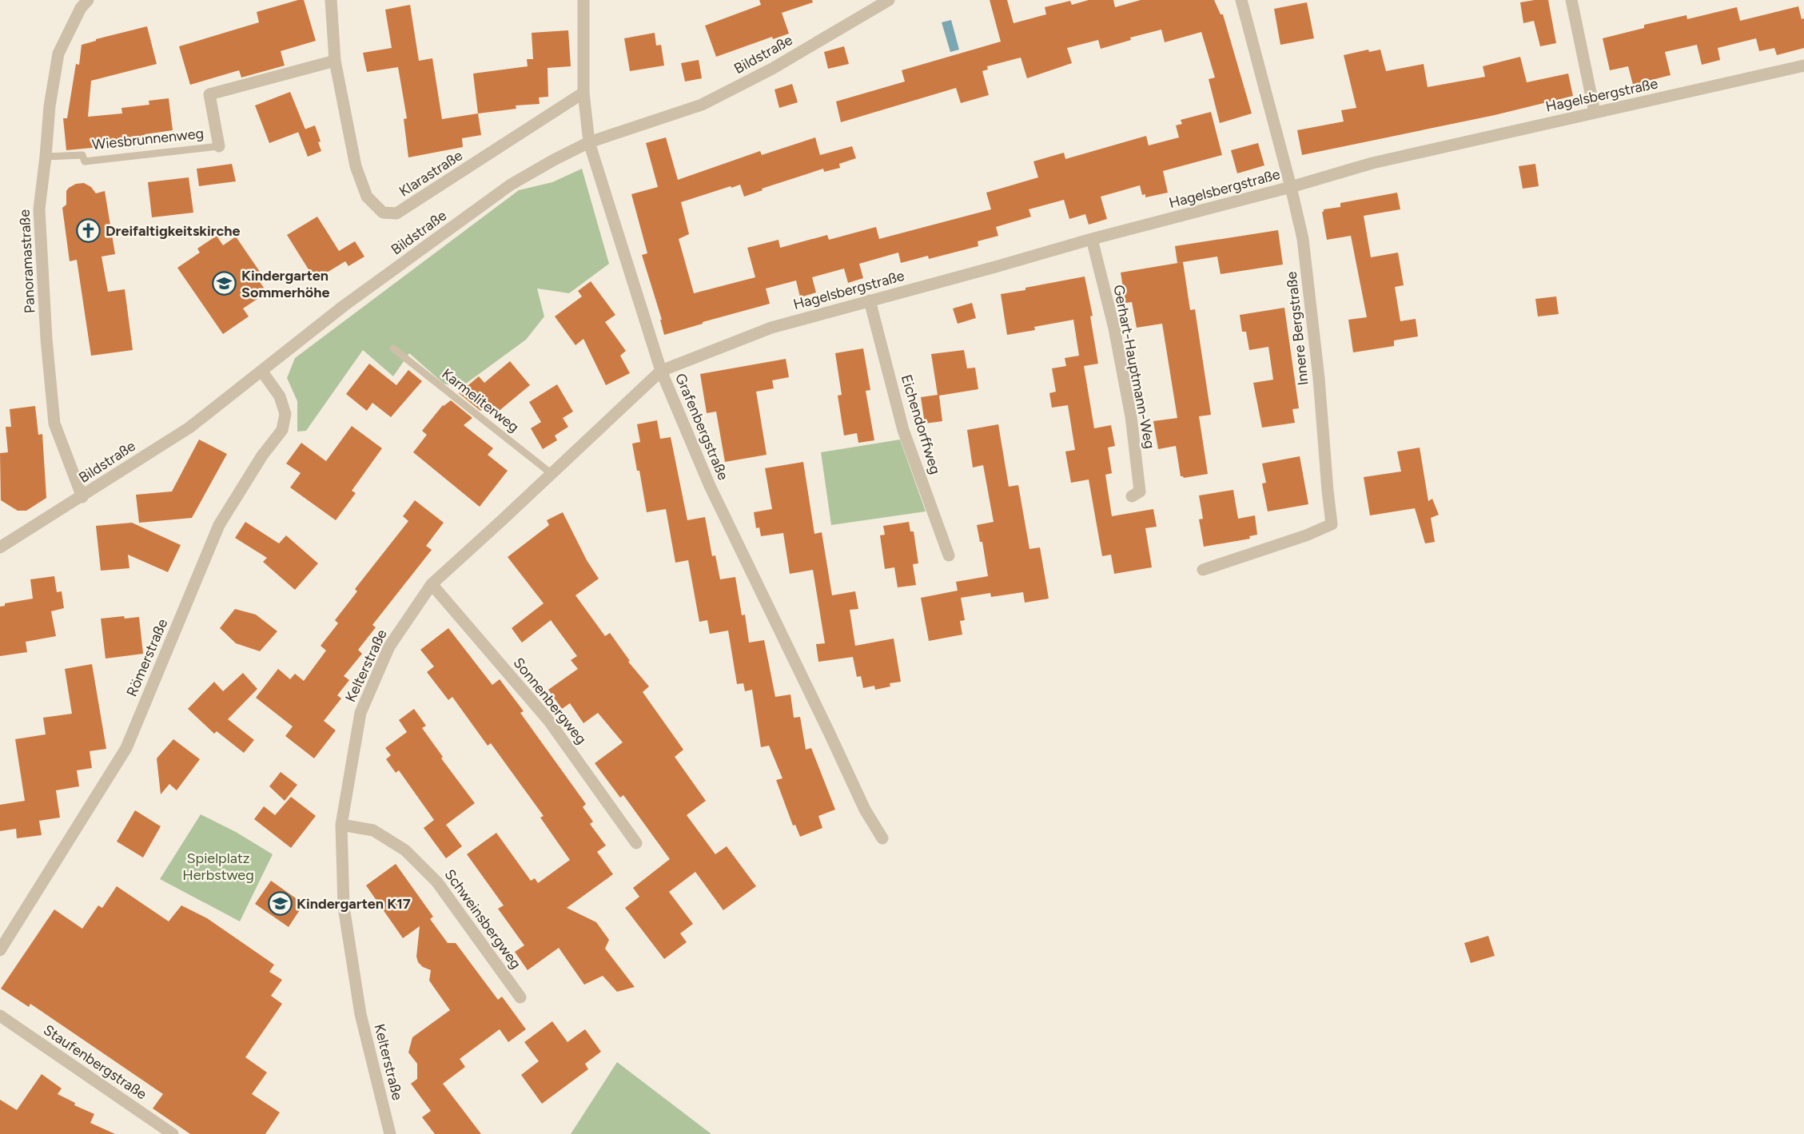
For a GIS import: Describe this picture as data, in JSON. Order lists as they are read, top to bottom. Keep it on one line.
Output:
{"streets":{"street":["Bildstraße","Hagelsbergstraße","Wiesbrunnenweg","Klarastraße","Panoramastraße","Innere Bergstraße","Gerhart-Hauptmann-Weg","Eichendorffweg","Grafenbergstraße","Römerstraße","Kelterstraße","Sonnenbergweg","Schweinsbergweg","Staufenbergstraße"],"lane":["Karmeliterweg"]},"crossings":[["Bildstraße","Panoramastraße"],["Bildstraße","Grafenbergstraße"],["Bildstraße","Römerstraße"],["Hagelsbergstraße","Innere Bergstraße"],["Hagelsbergstraße","Gerhart-Hauptmann-Weg"],["Hagelsbergstraße","Eichendorffweg"],["Hagelsbergstraße","Grafenbergstraße"],["Hagelsbergstraße","Kelterstraße"],["Wiesbrunnenweg","Klarastraße"],["Wiesbrunnenweg","Panoramastraße"],["Klarastraße","Grafenbergstraße"],["Karmeliterweg","Kelterstraße"],["Grafenbergstraße","Kelterstraße"],["Kelterstraße","Sonnenbergweg"],["Kelterstraße","Schweinsbergweg"]],"parks":["Spielplatz Herbstweg"],"places":{"church":["Dreifaltigkeitskirche"],"school or university":["Kindergarten Sommerhöhe","Kindergarten K17"]}}
